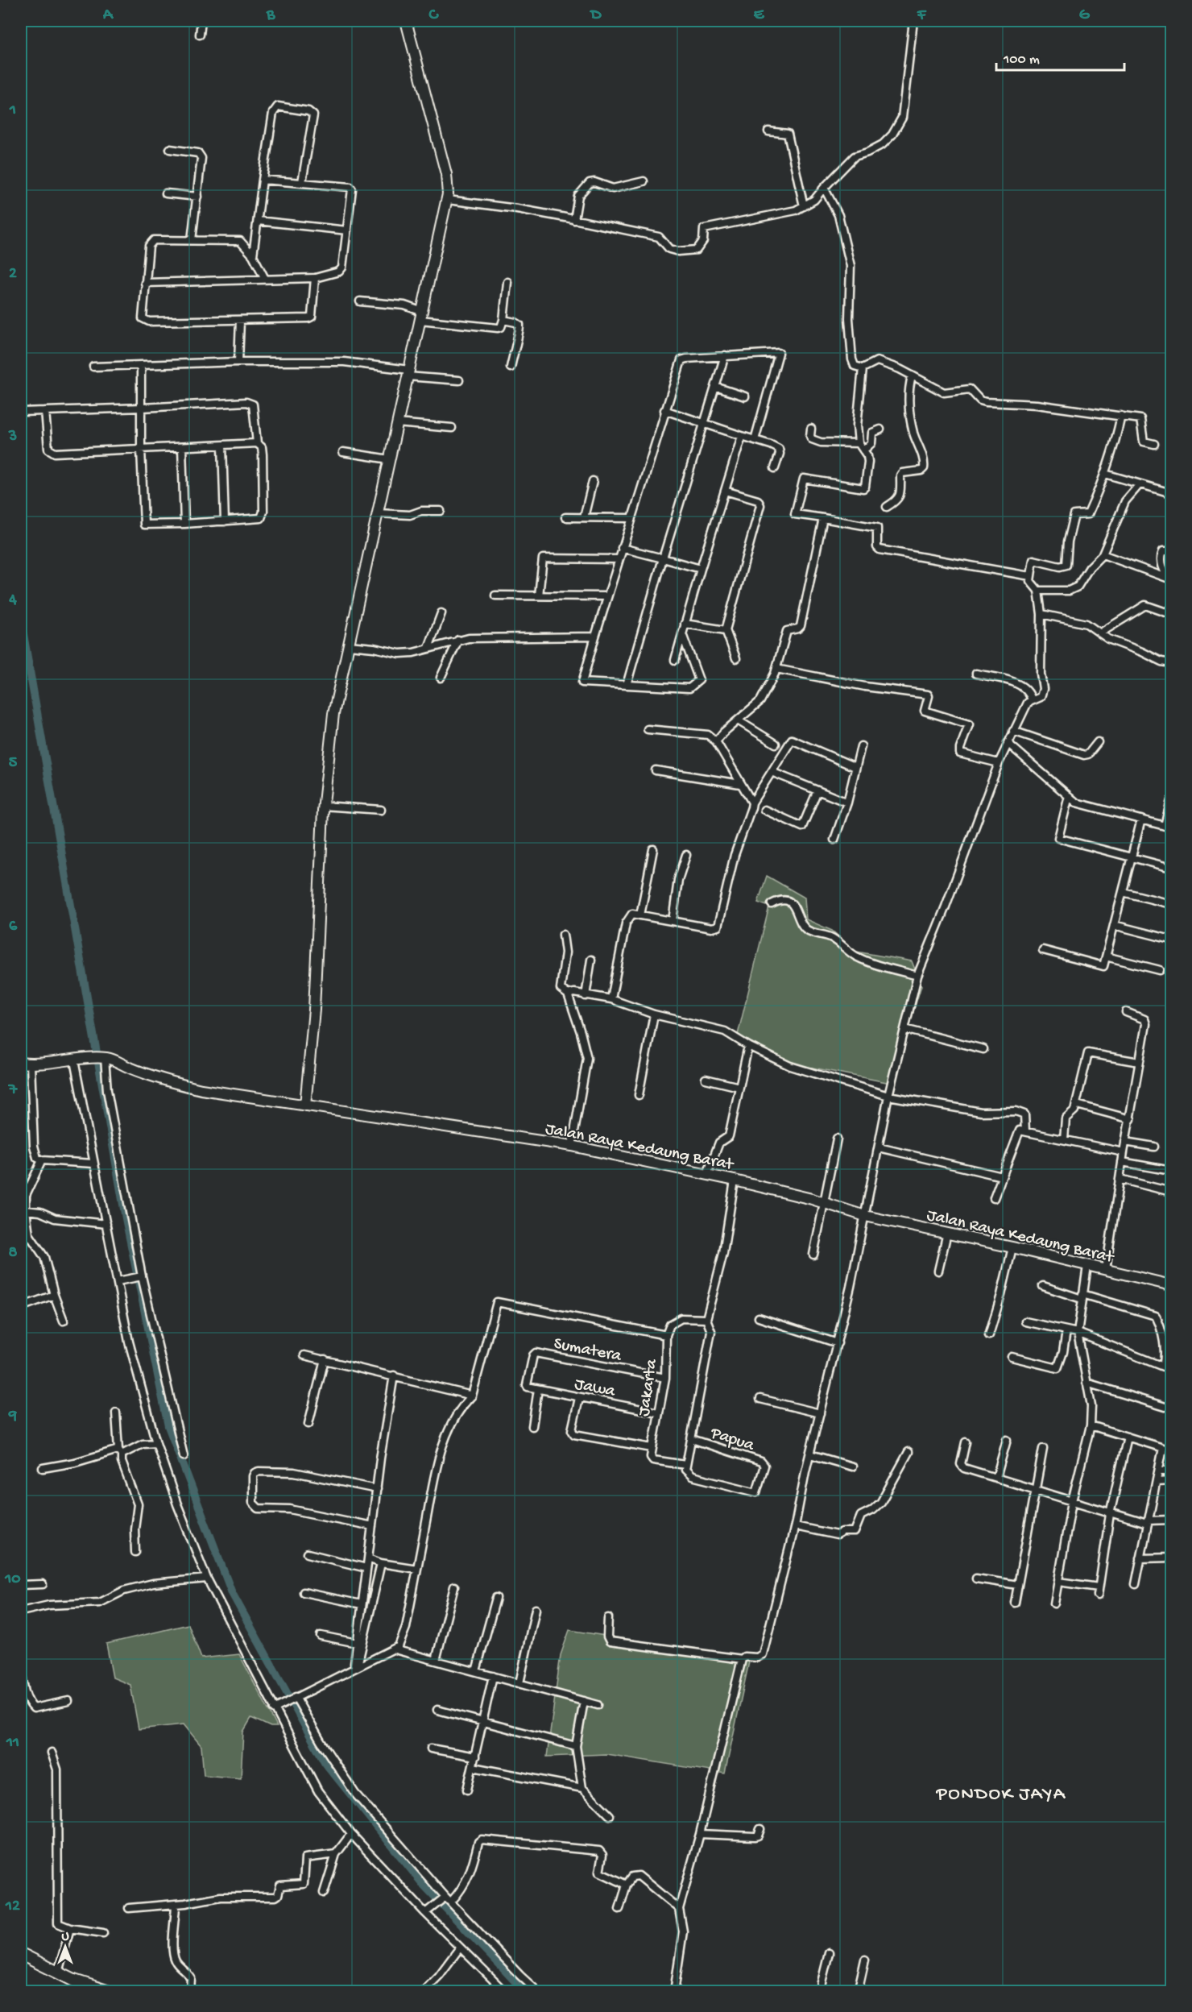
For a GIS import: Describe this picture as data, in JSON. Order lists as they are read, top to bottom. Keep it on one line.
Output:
{"streets":{"street":["Jalan Raya Kedaung Barat","Sumatera","Jawa","Jakarta","Papua"]},"crossings":[["Sumatera","Jawa"],["Sumatera","Jakarta"],["Jawa","Jakarta"]],"districts":["PONDOK JAYA"],"scale_bar":"100 m","north":"top","grid":{"columns":["A","B","C","D","E","F","G"],"rows":["1","2","3","4","5","6","7","8","9","10","11","12"]}}
